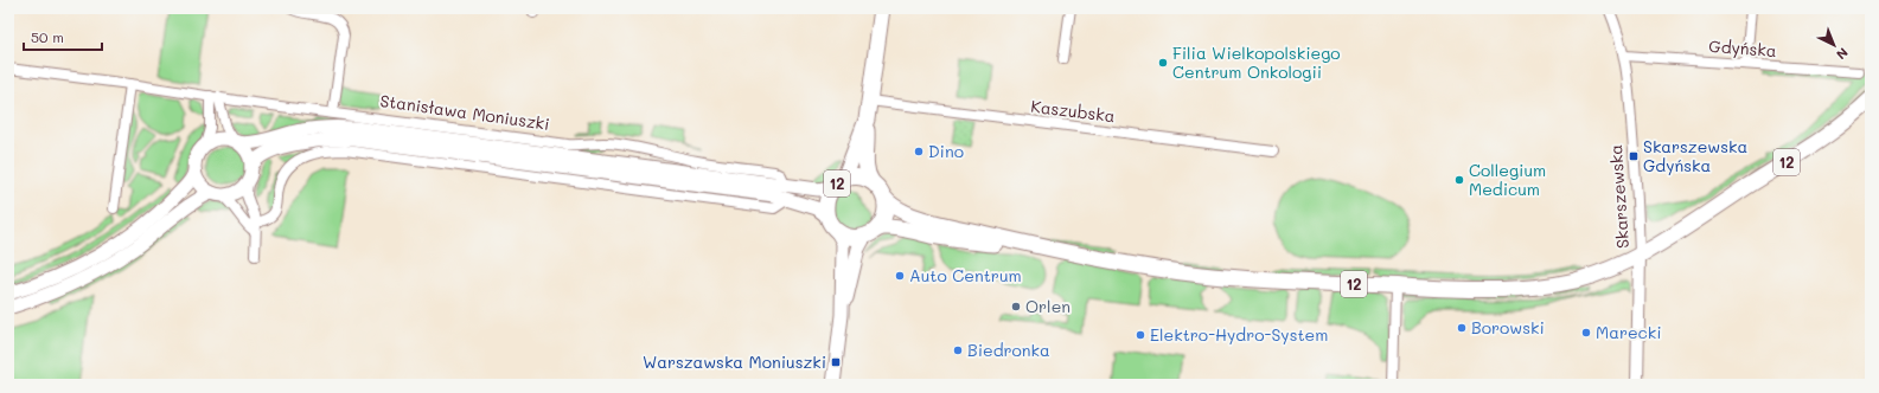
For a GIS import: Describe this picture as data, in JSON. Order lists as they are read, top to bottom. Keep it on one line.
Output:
{"streets":{"main road":["Stanisława Moniuszki","12"],"street":["Gdyńska","Kaszubska","Skarszewska"]},"crossings":[["Gdyńska","Skarszewska"],["Stanisława Moniuszki","12"],["12","Skarszewska"]],"places":{"other":["Filia Wielkopolskiego Centrum Onkologii","Dino","Collegium Medicum","Auto Centrum","Orlen","Borowski","Marecki","Elektro-Hydro-System","Biedronka"],"transit":["Skarszewska Gdyńska","Warszawska Moniuszki"]},"scale_bar":"50 m","north":"bottom right"}
